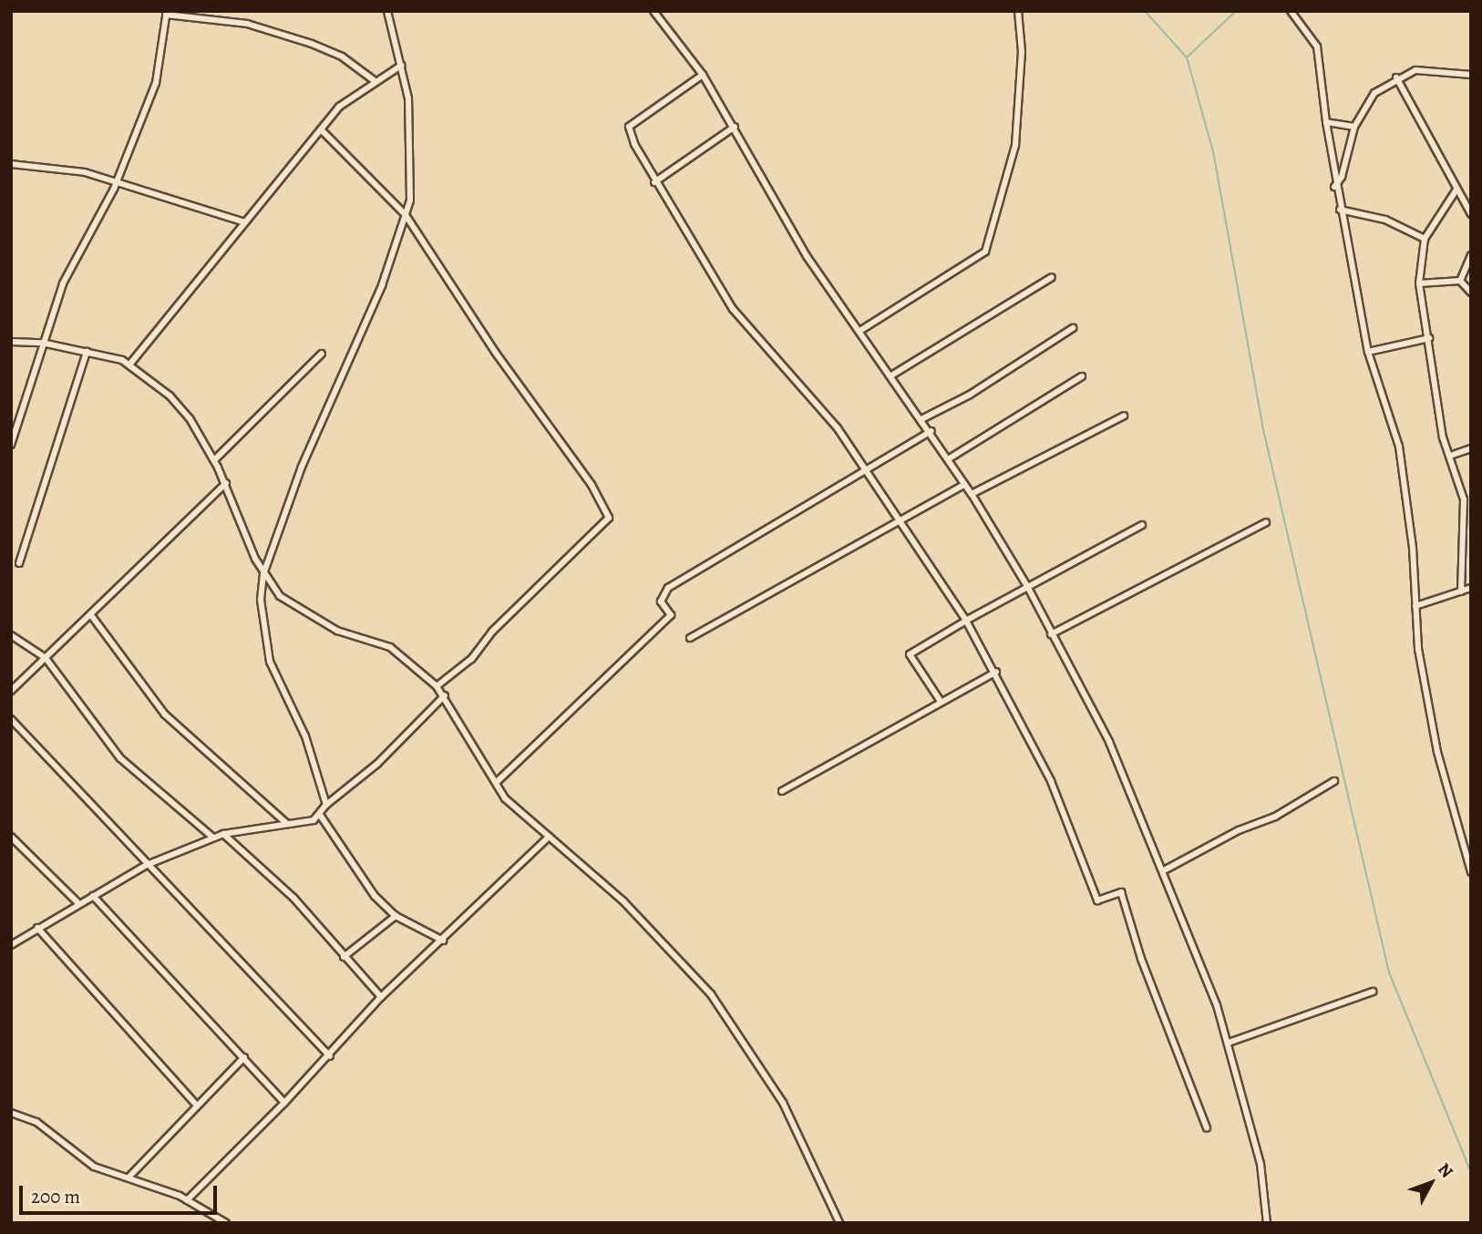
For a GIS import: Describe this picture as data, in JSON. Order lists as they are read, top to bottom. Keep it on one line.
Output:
{"scale_bar":"200 m","north":"top right"}
